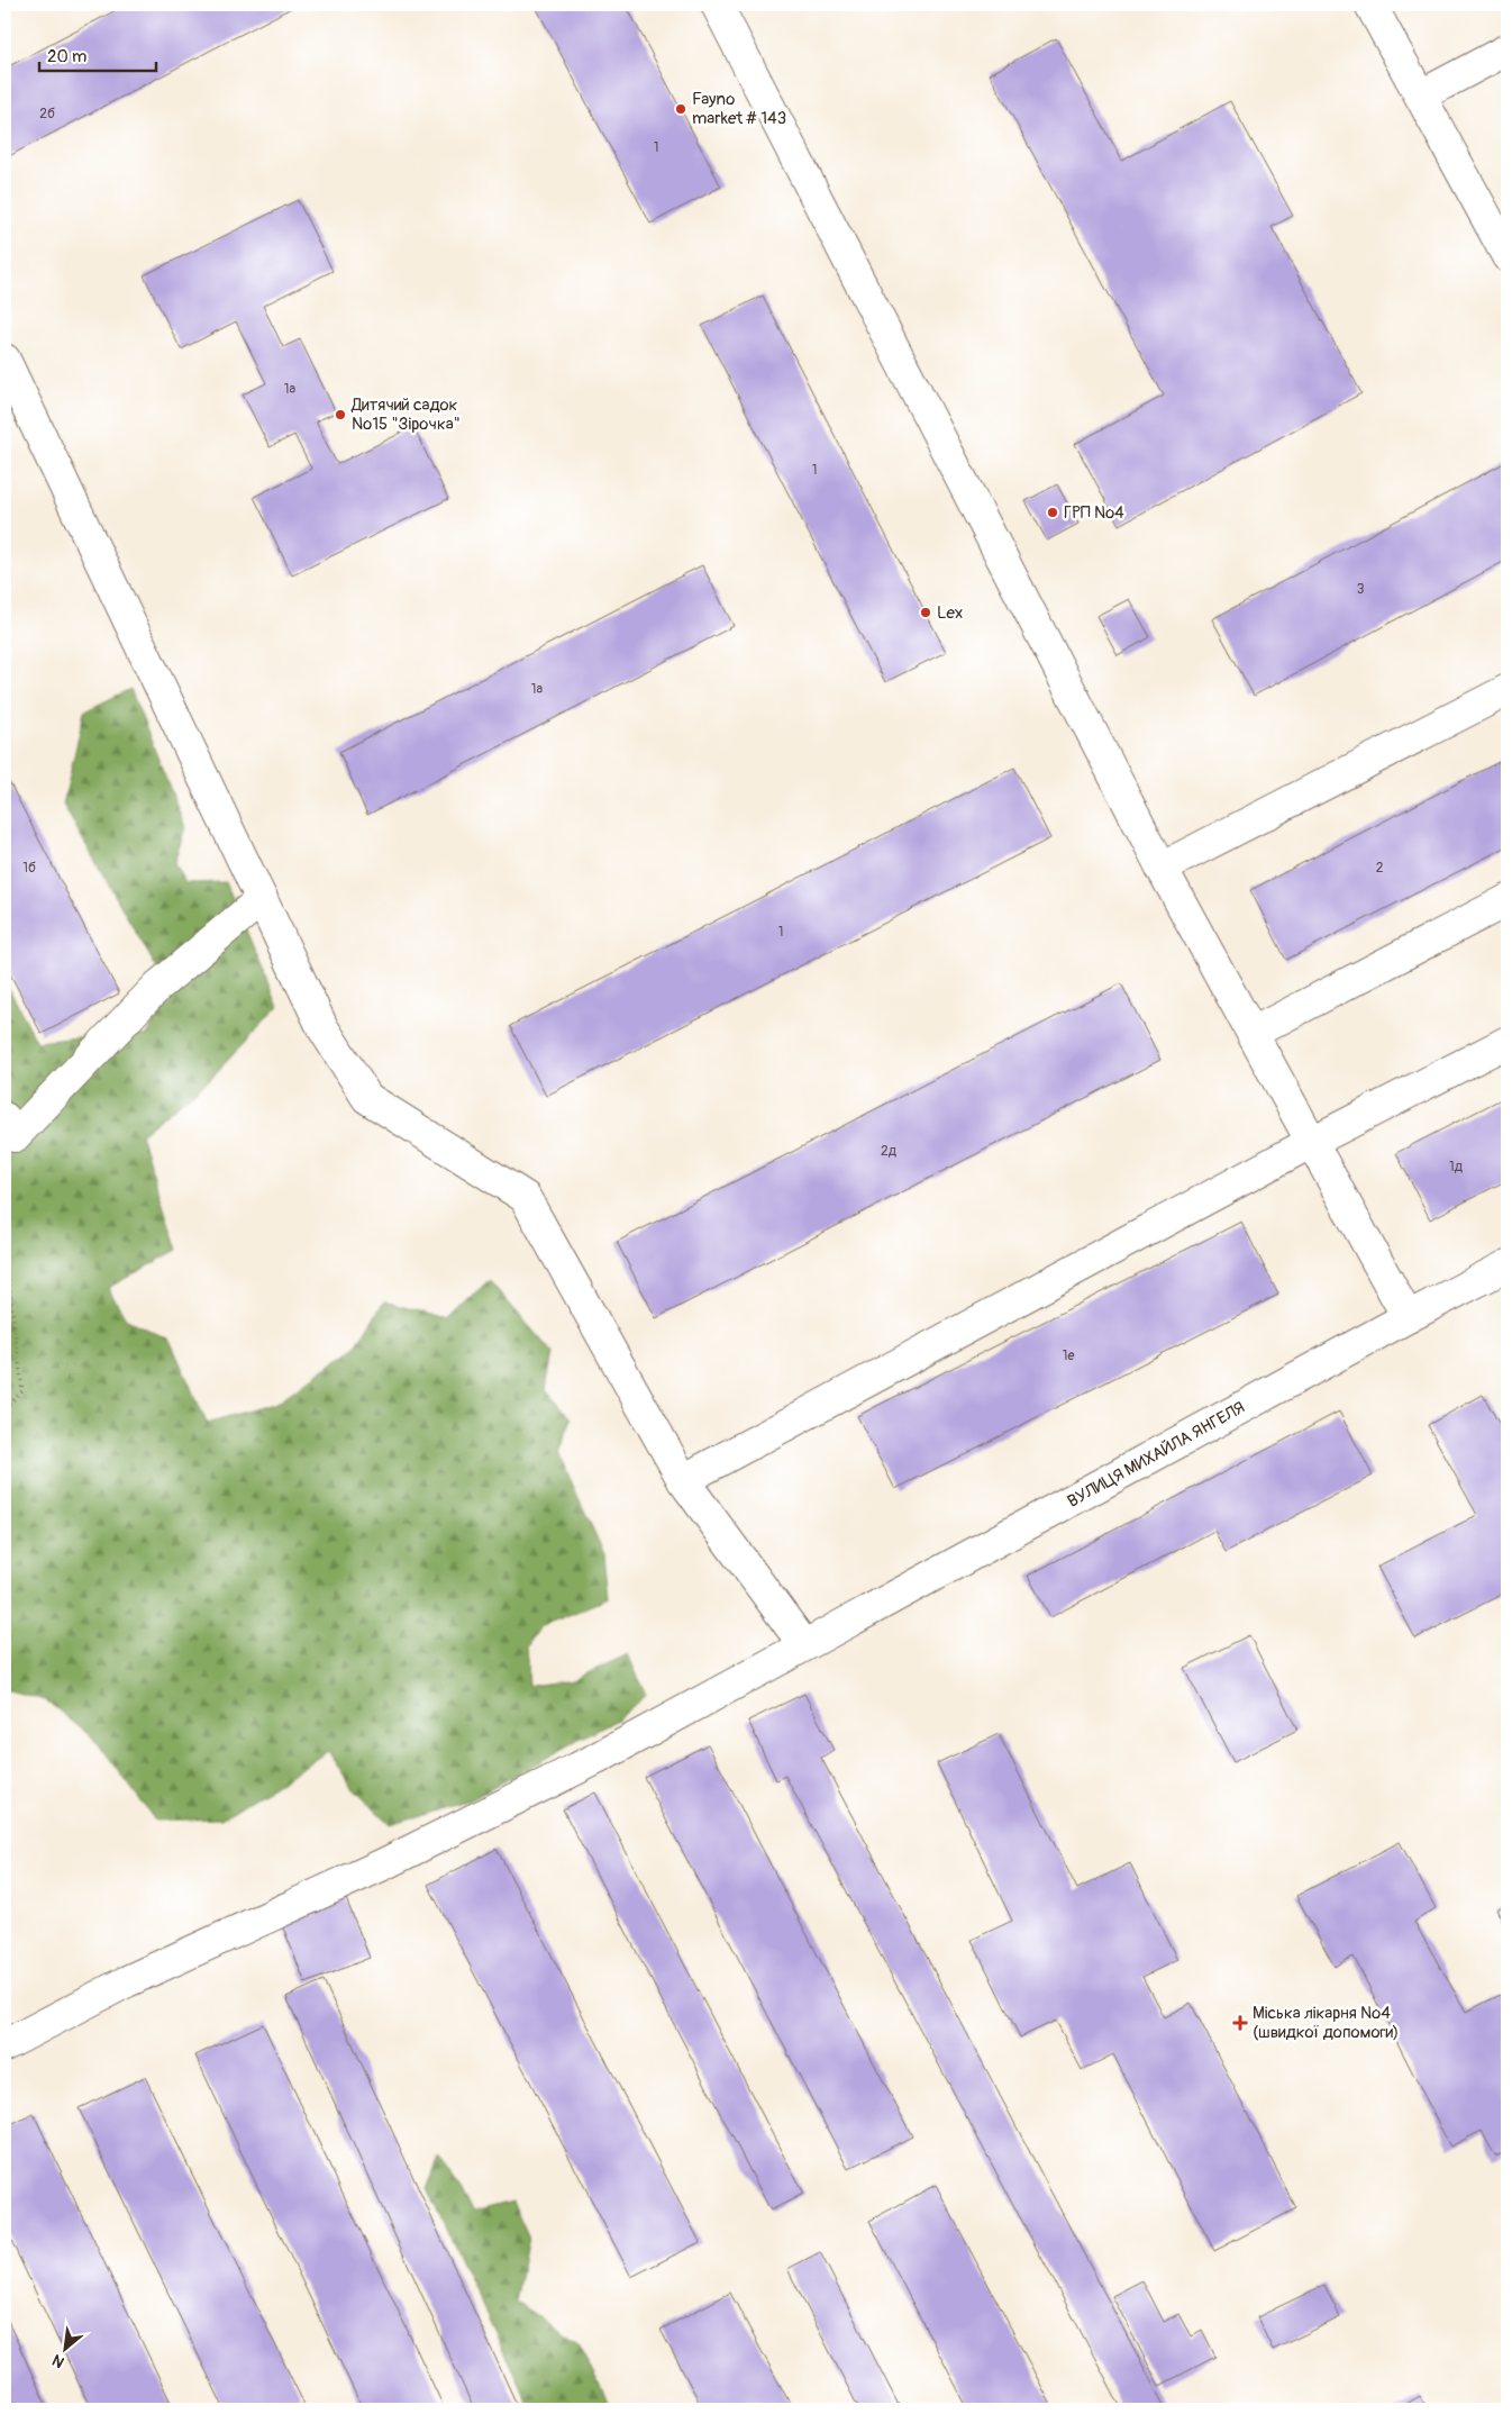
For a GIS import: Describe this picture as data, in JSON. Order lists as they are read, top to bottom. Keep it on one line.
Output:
{"streets":{"street":["ВУЛИЦЯ МИХАЙЛА ЯНГЕЛЯ"]},"places":{"other":["Fayno market # 143","Дитячий садок №15 \"Зірочка\"","ГРП №4","Lex"],"health":["Міська лікарня №4 (швидкої допомоги)"]},"house_numbers":["2б","1","1а","1","3","1а","1б","2","1","2д","1д","1е"],"scale_bar":"20 m","north":"bottom left"}
